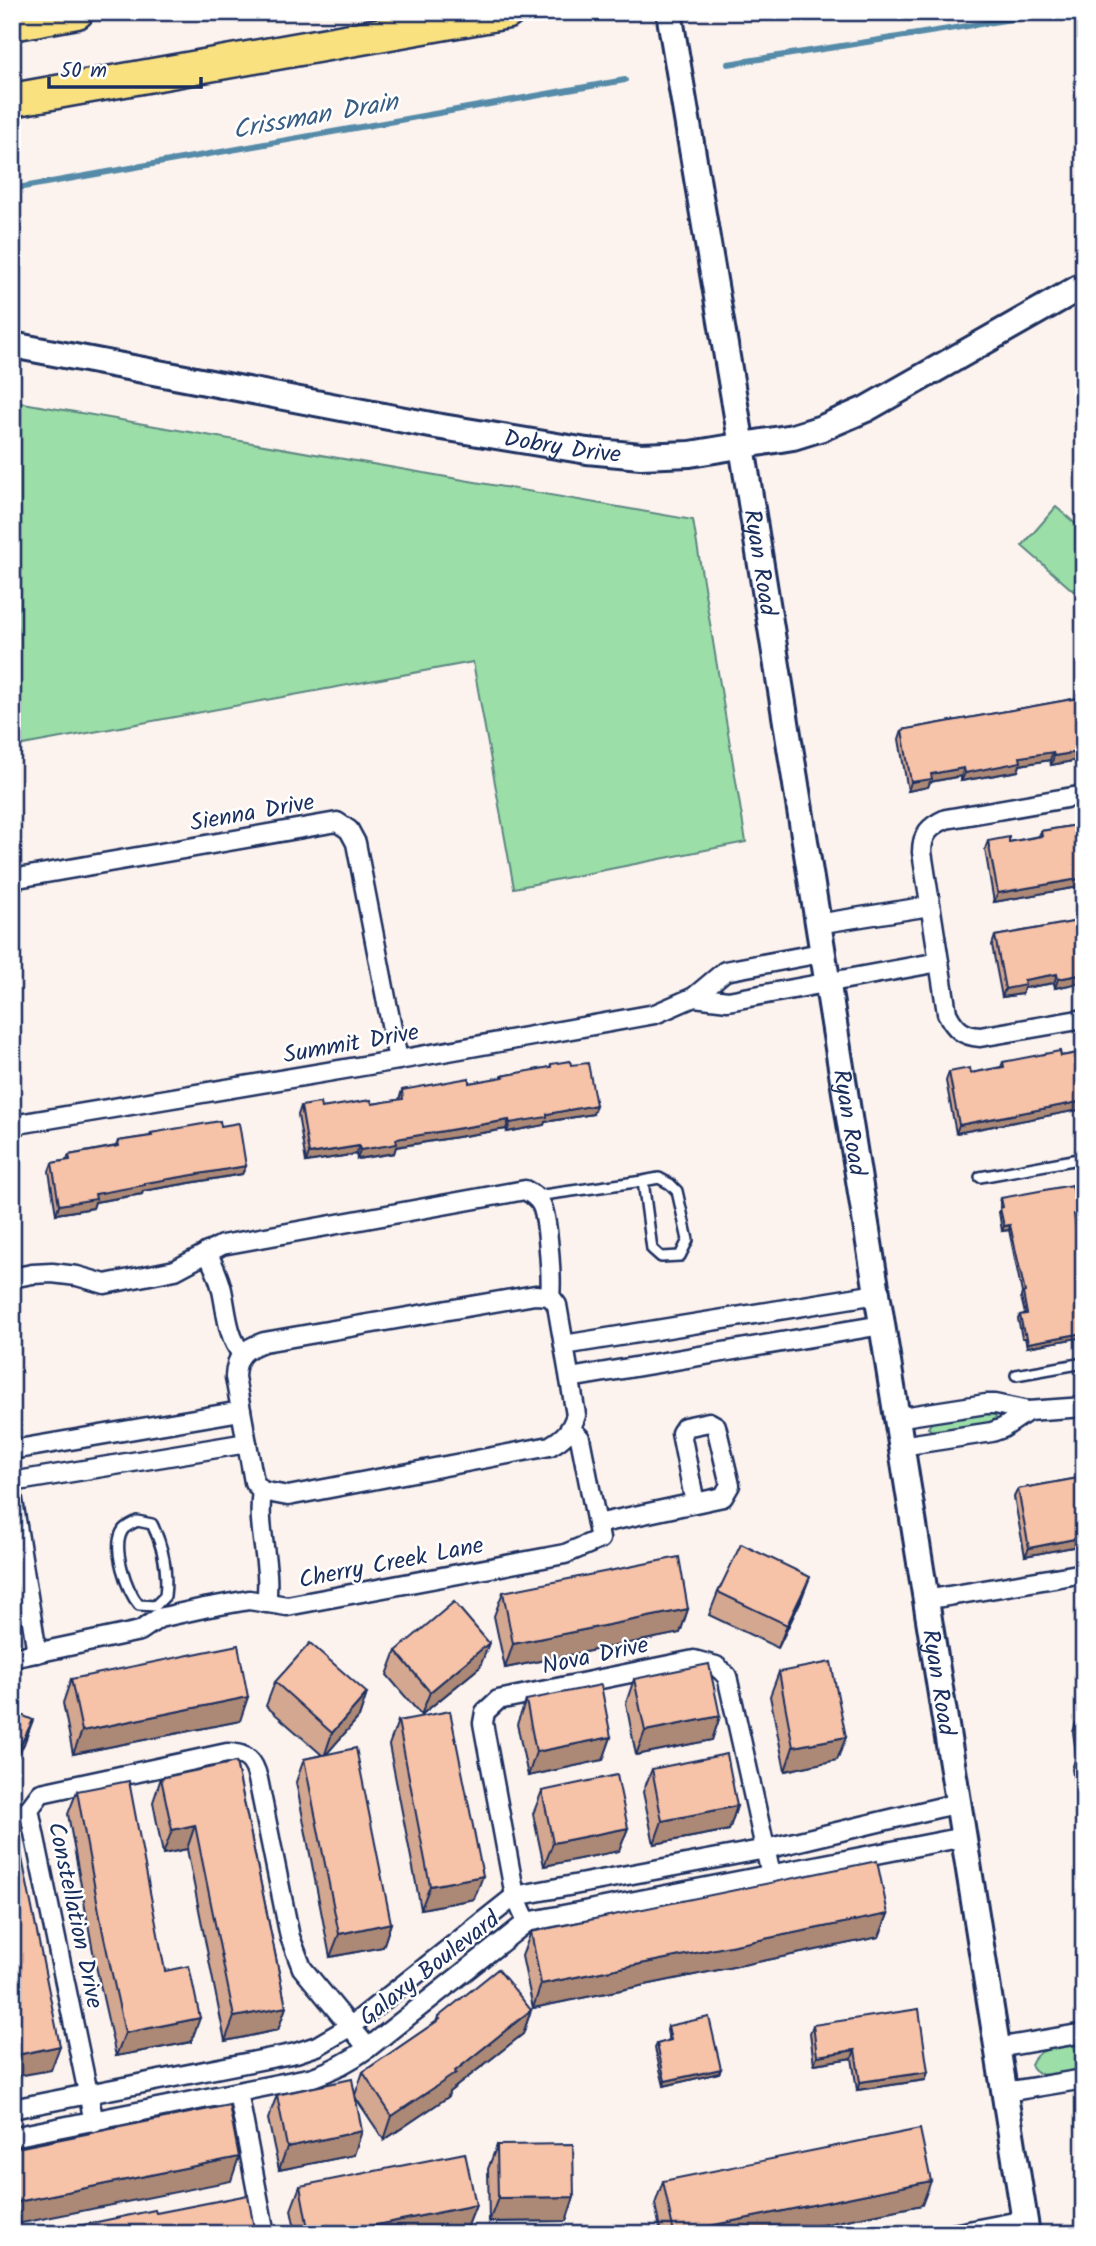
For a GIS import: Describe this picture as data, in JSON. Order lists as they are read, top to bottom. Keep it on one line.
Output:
{"streets":{"main road":["Dobry Drive","Ryan Road"],"street":["Sienna Drive","Summit Drive","Cherry Creek Lane","Nova Drive","Constellation Drive","Galaxy Boulevard"]},"crossings":[["Dobry Drive","Ryan Road"],["Ryan Road","Summit Drive"],["Ryan Road","Galaxy Boulevard"],["Sienna Drive","Summit Drive"],["Nova Drive","Galaxy Boulevard"],["Constellation Drive","Galaxy Boulevard"]],"water":["Crissman Drain"],"scale_bar":"50 m"}
